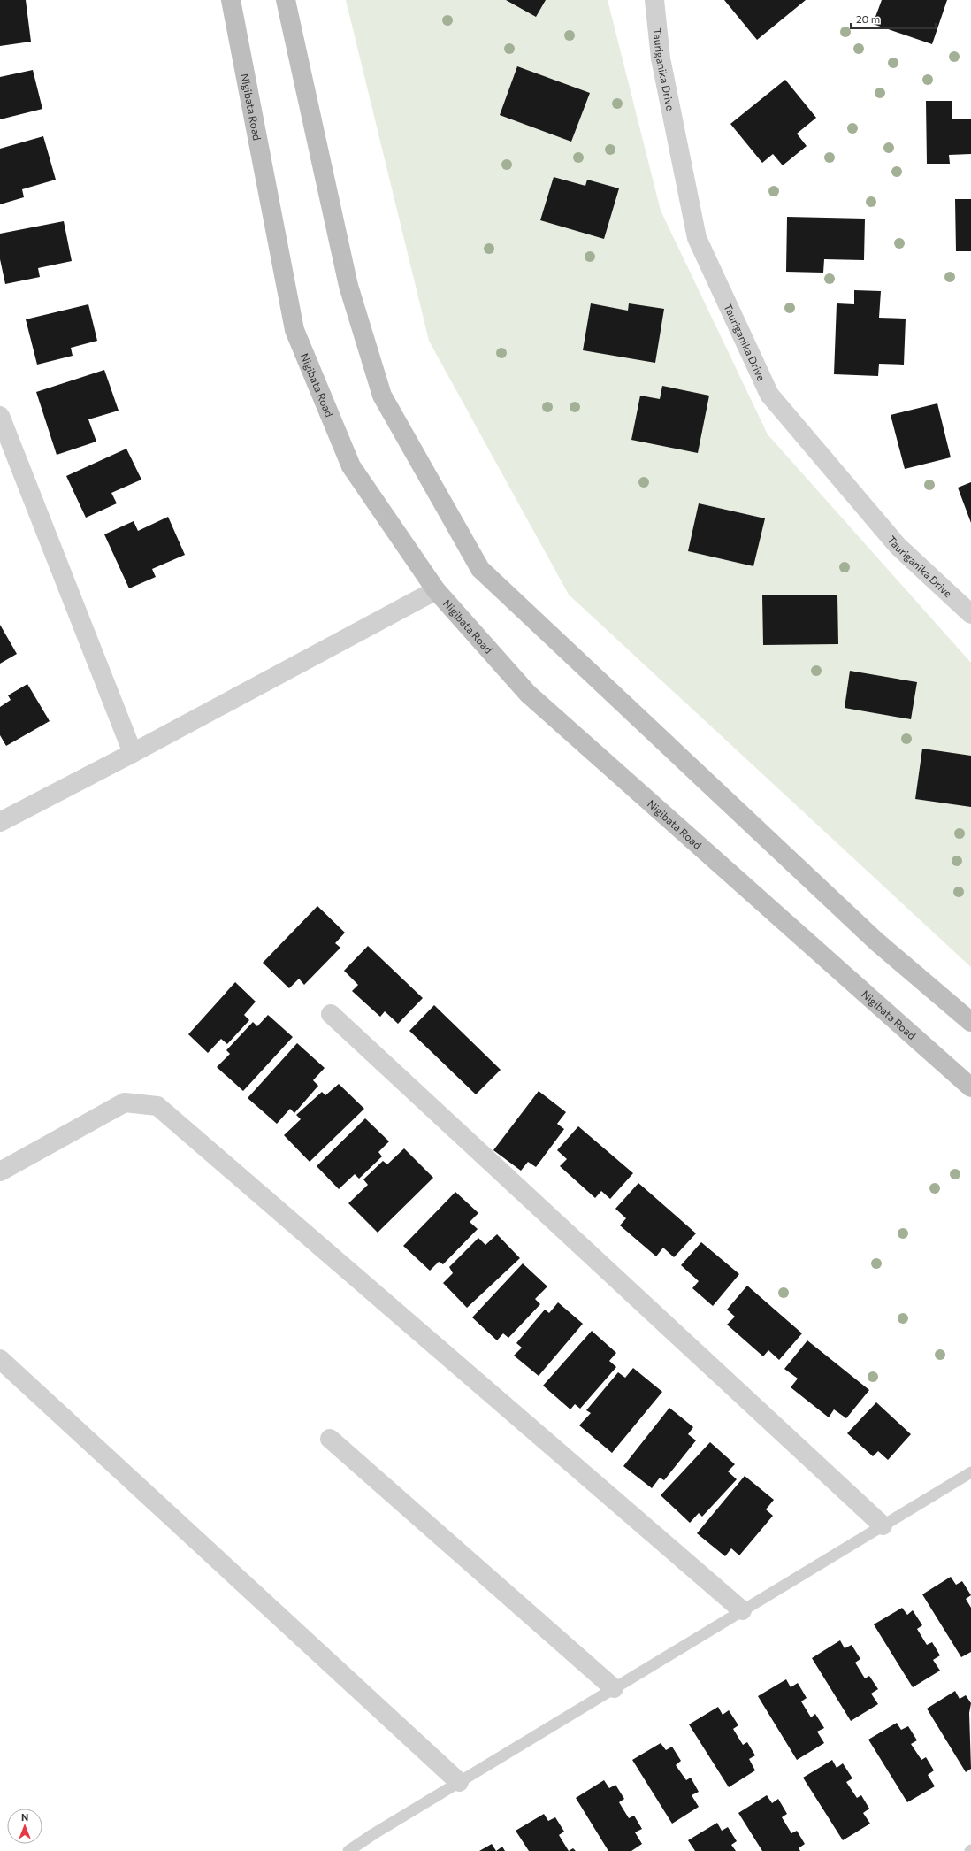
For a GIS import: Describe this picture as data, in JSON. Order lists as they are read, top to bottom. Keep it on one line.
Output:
{"streets":{"street":["Tauriganika Drive","Nigibata Road"]},"scale_bar":"20 m","north":"top"}
